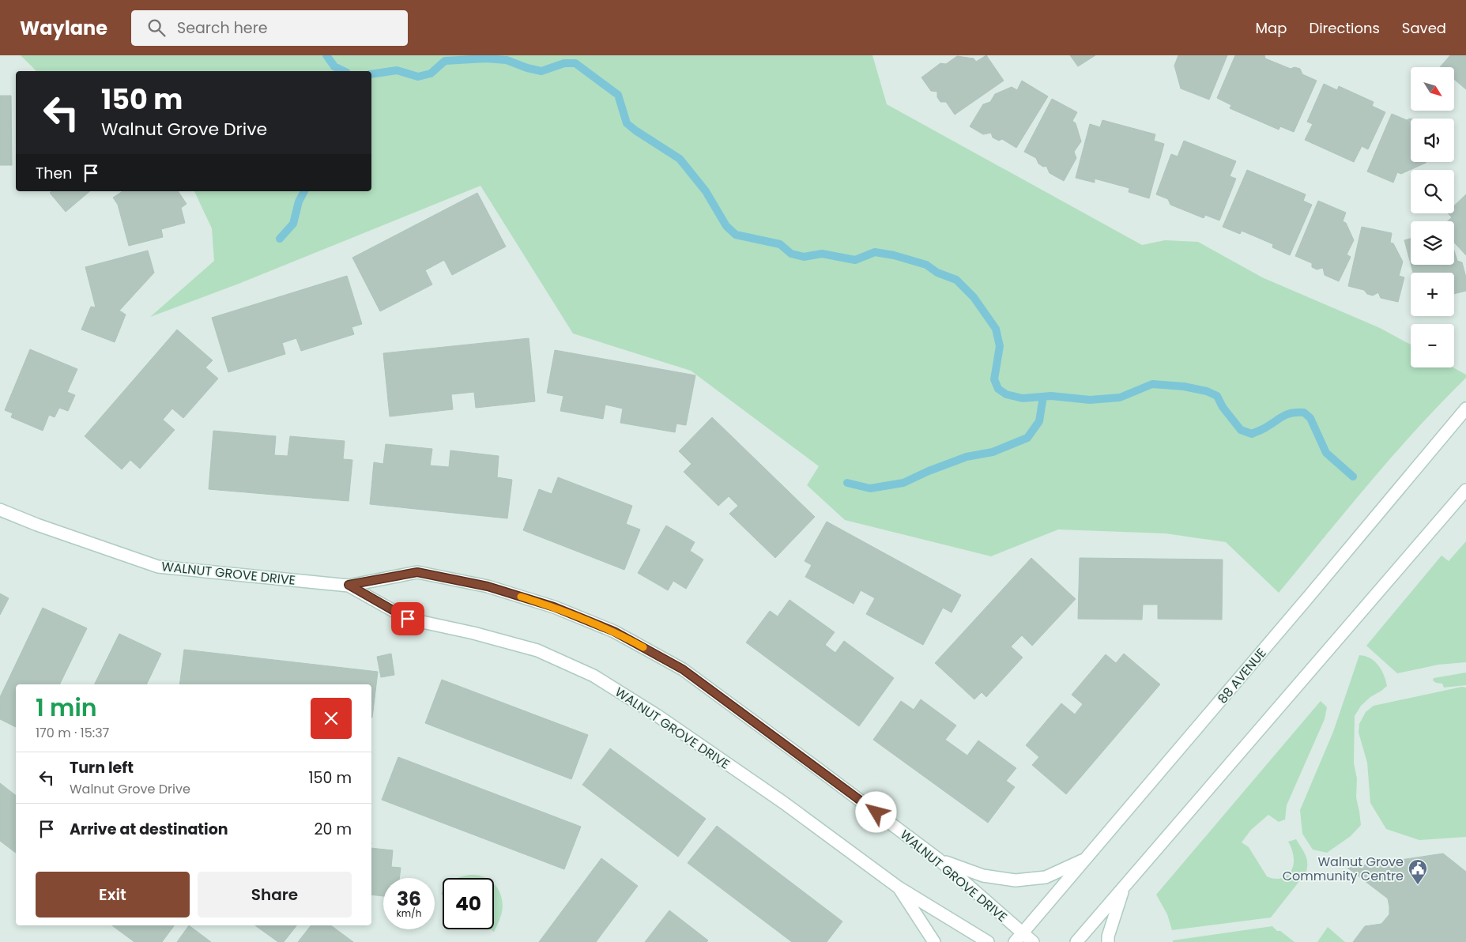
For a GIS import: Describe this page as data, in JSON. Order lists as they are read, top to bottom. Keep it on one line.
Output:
{"streets":{"street":["WALNUT GROVE DRIVE","88 AVENUE"]},"crossings":[["WALNUT GROVE DRIVE","88 AVENUE"]],"places":{"public building":["Walnut Grove Community Centre"]},"north":"bottom right","page":{"header":"Waylane","search":"Search here","nav":["Map","Directions","Saved"],"map_buttons":["+","−"],"turn":["150 m","Walnut Grove Drive"],"then":"Then","heading":["1 min","170 m · 15:37"],"list":[{"name":"Turn left","note":"Walnut Grove Drive","value":"150 m"},{"name":"Arrive at destination","value":"20 m"}],"buttons":["Exit","Share"],"speed":"36 km/h","limit":"40"}}
